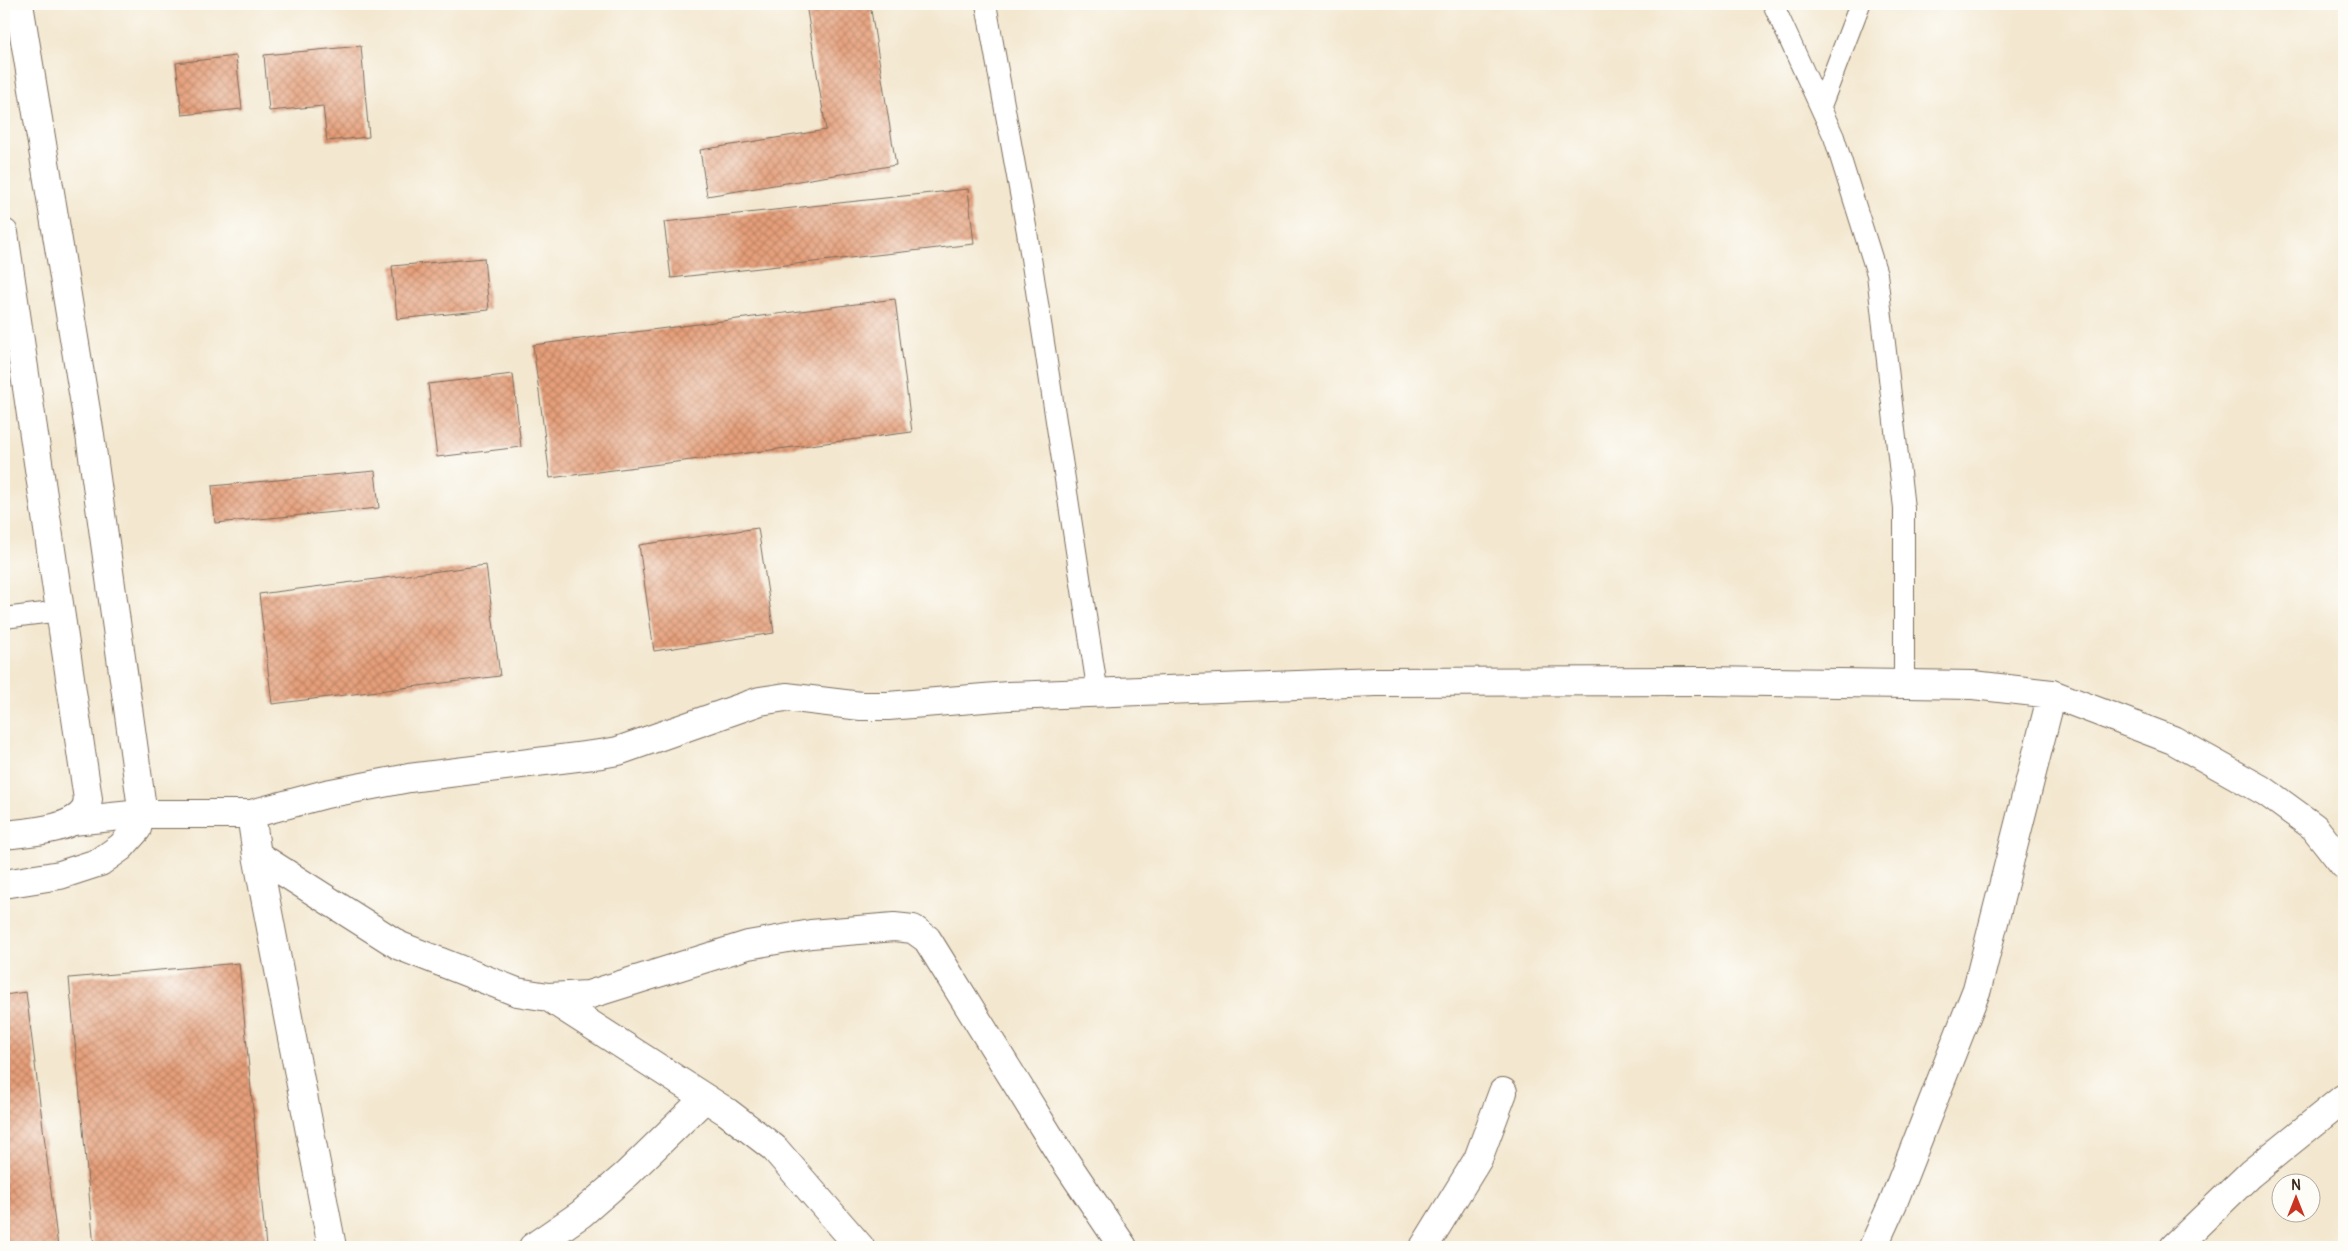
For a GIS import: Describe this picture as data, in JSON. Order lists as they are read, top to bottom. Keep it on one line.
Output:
{"north":"top"}
